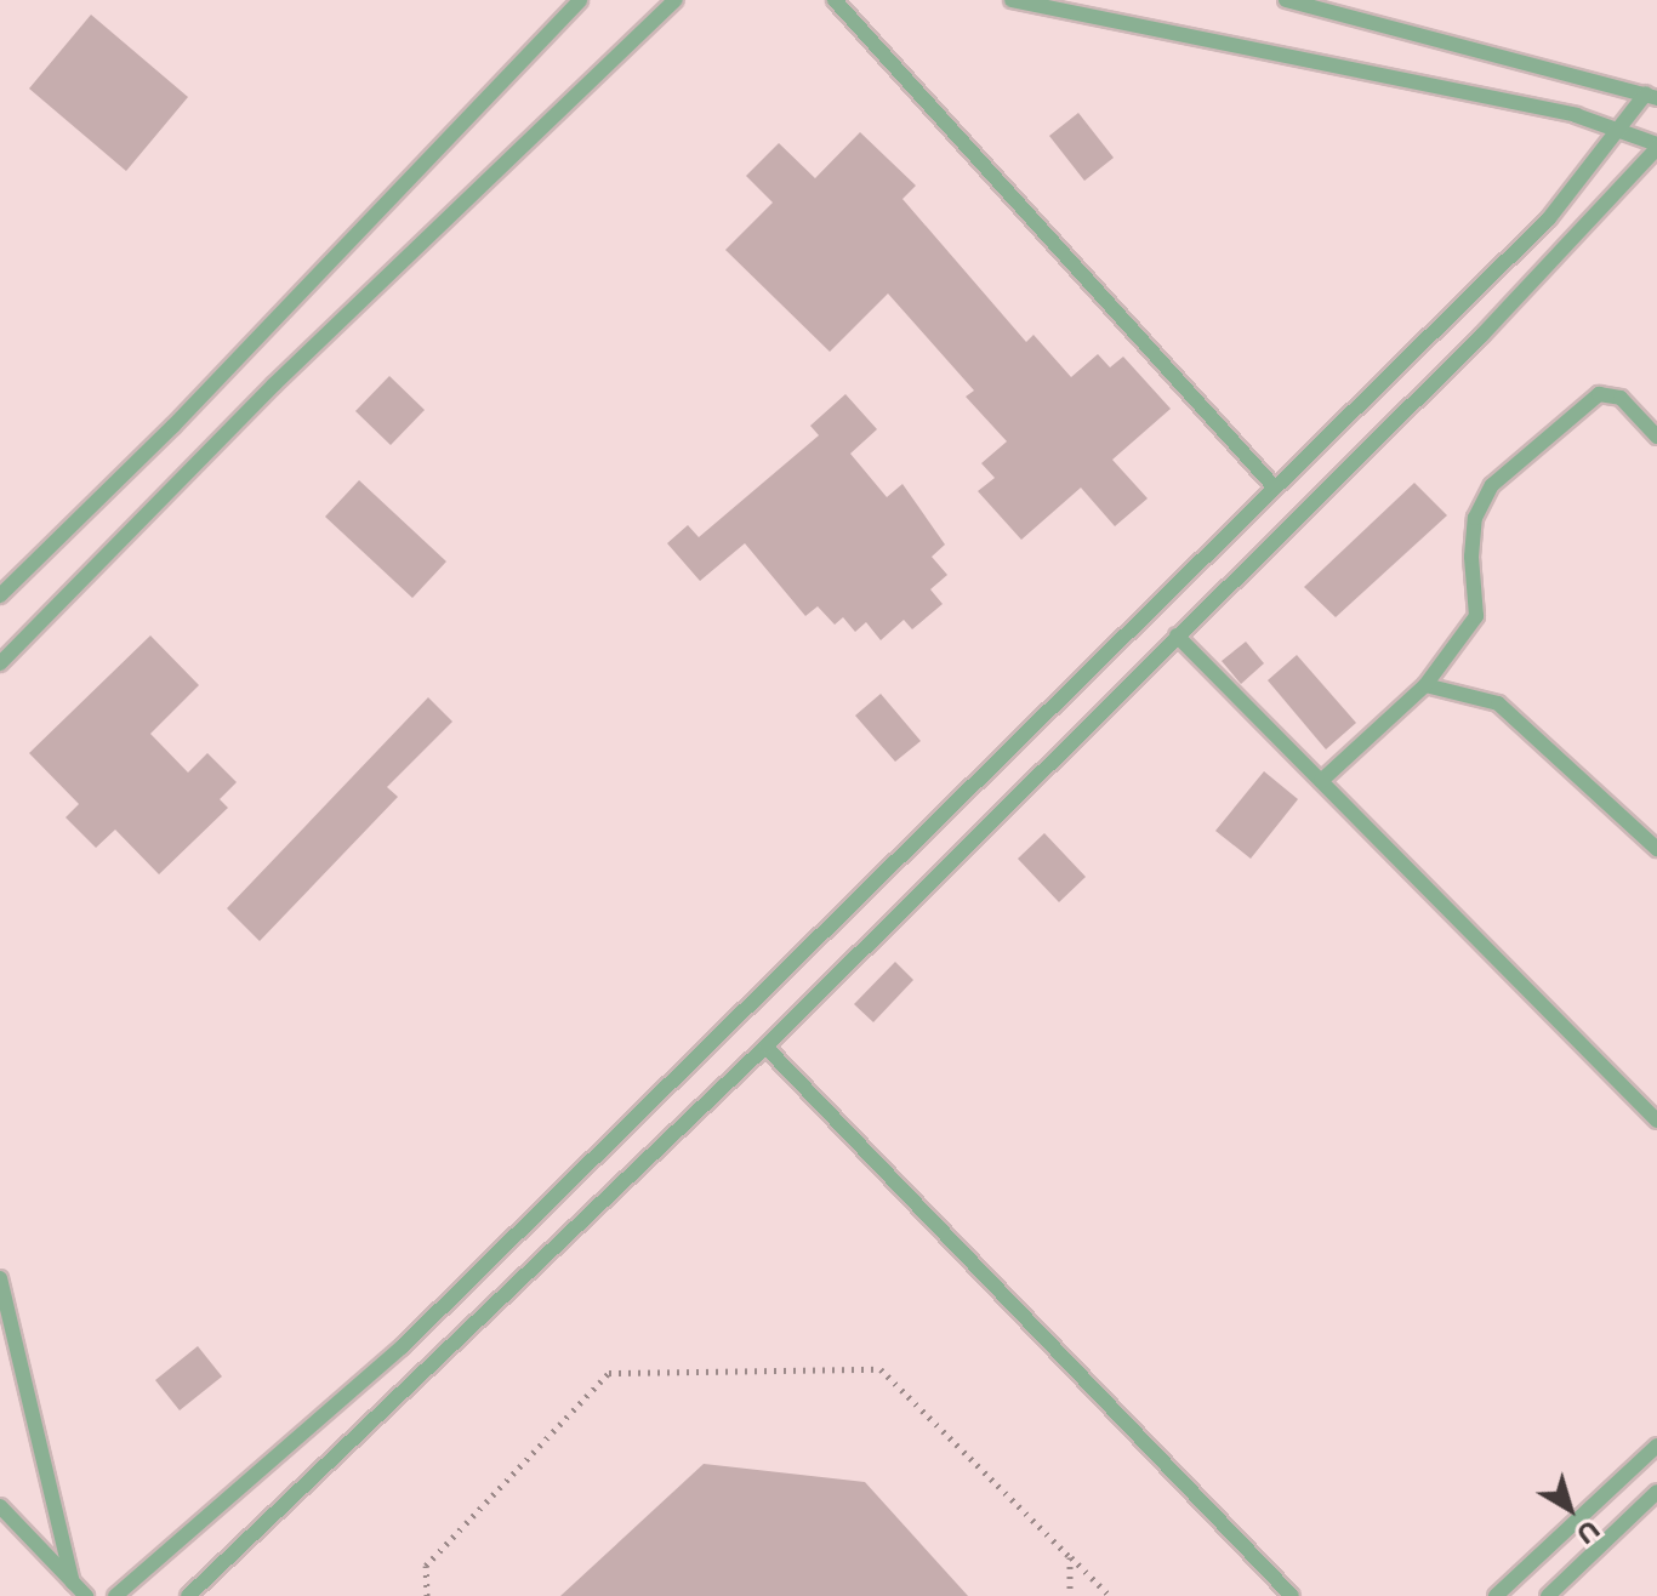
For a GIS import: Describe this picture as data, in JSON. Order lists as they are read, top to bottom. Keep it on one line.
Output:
{"north":"bottom right"}
